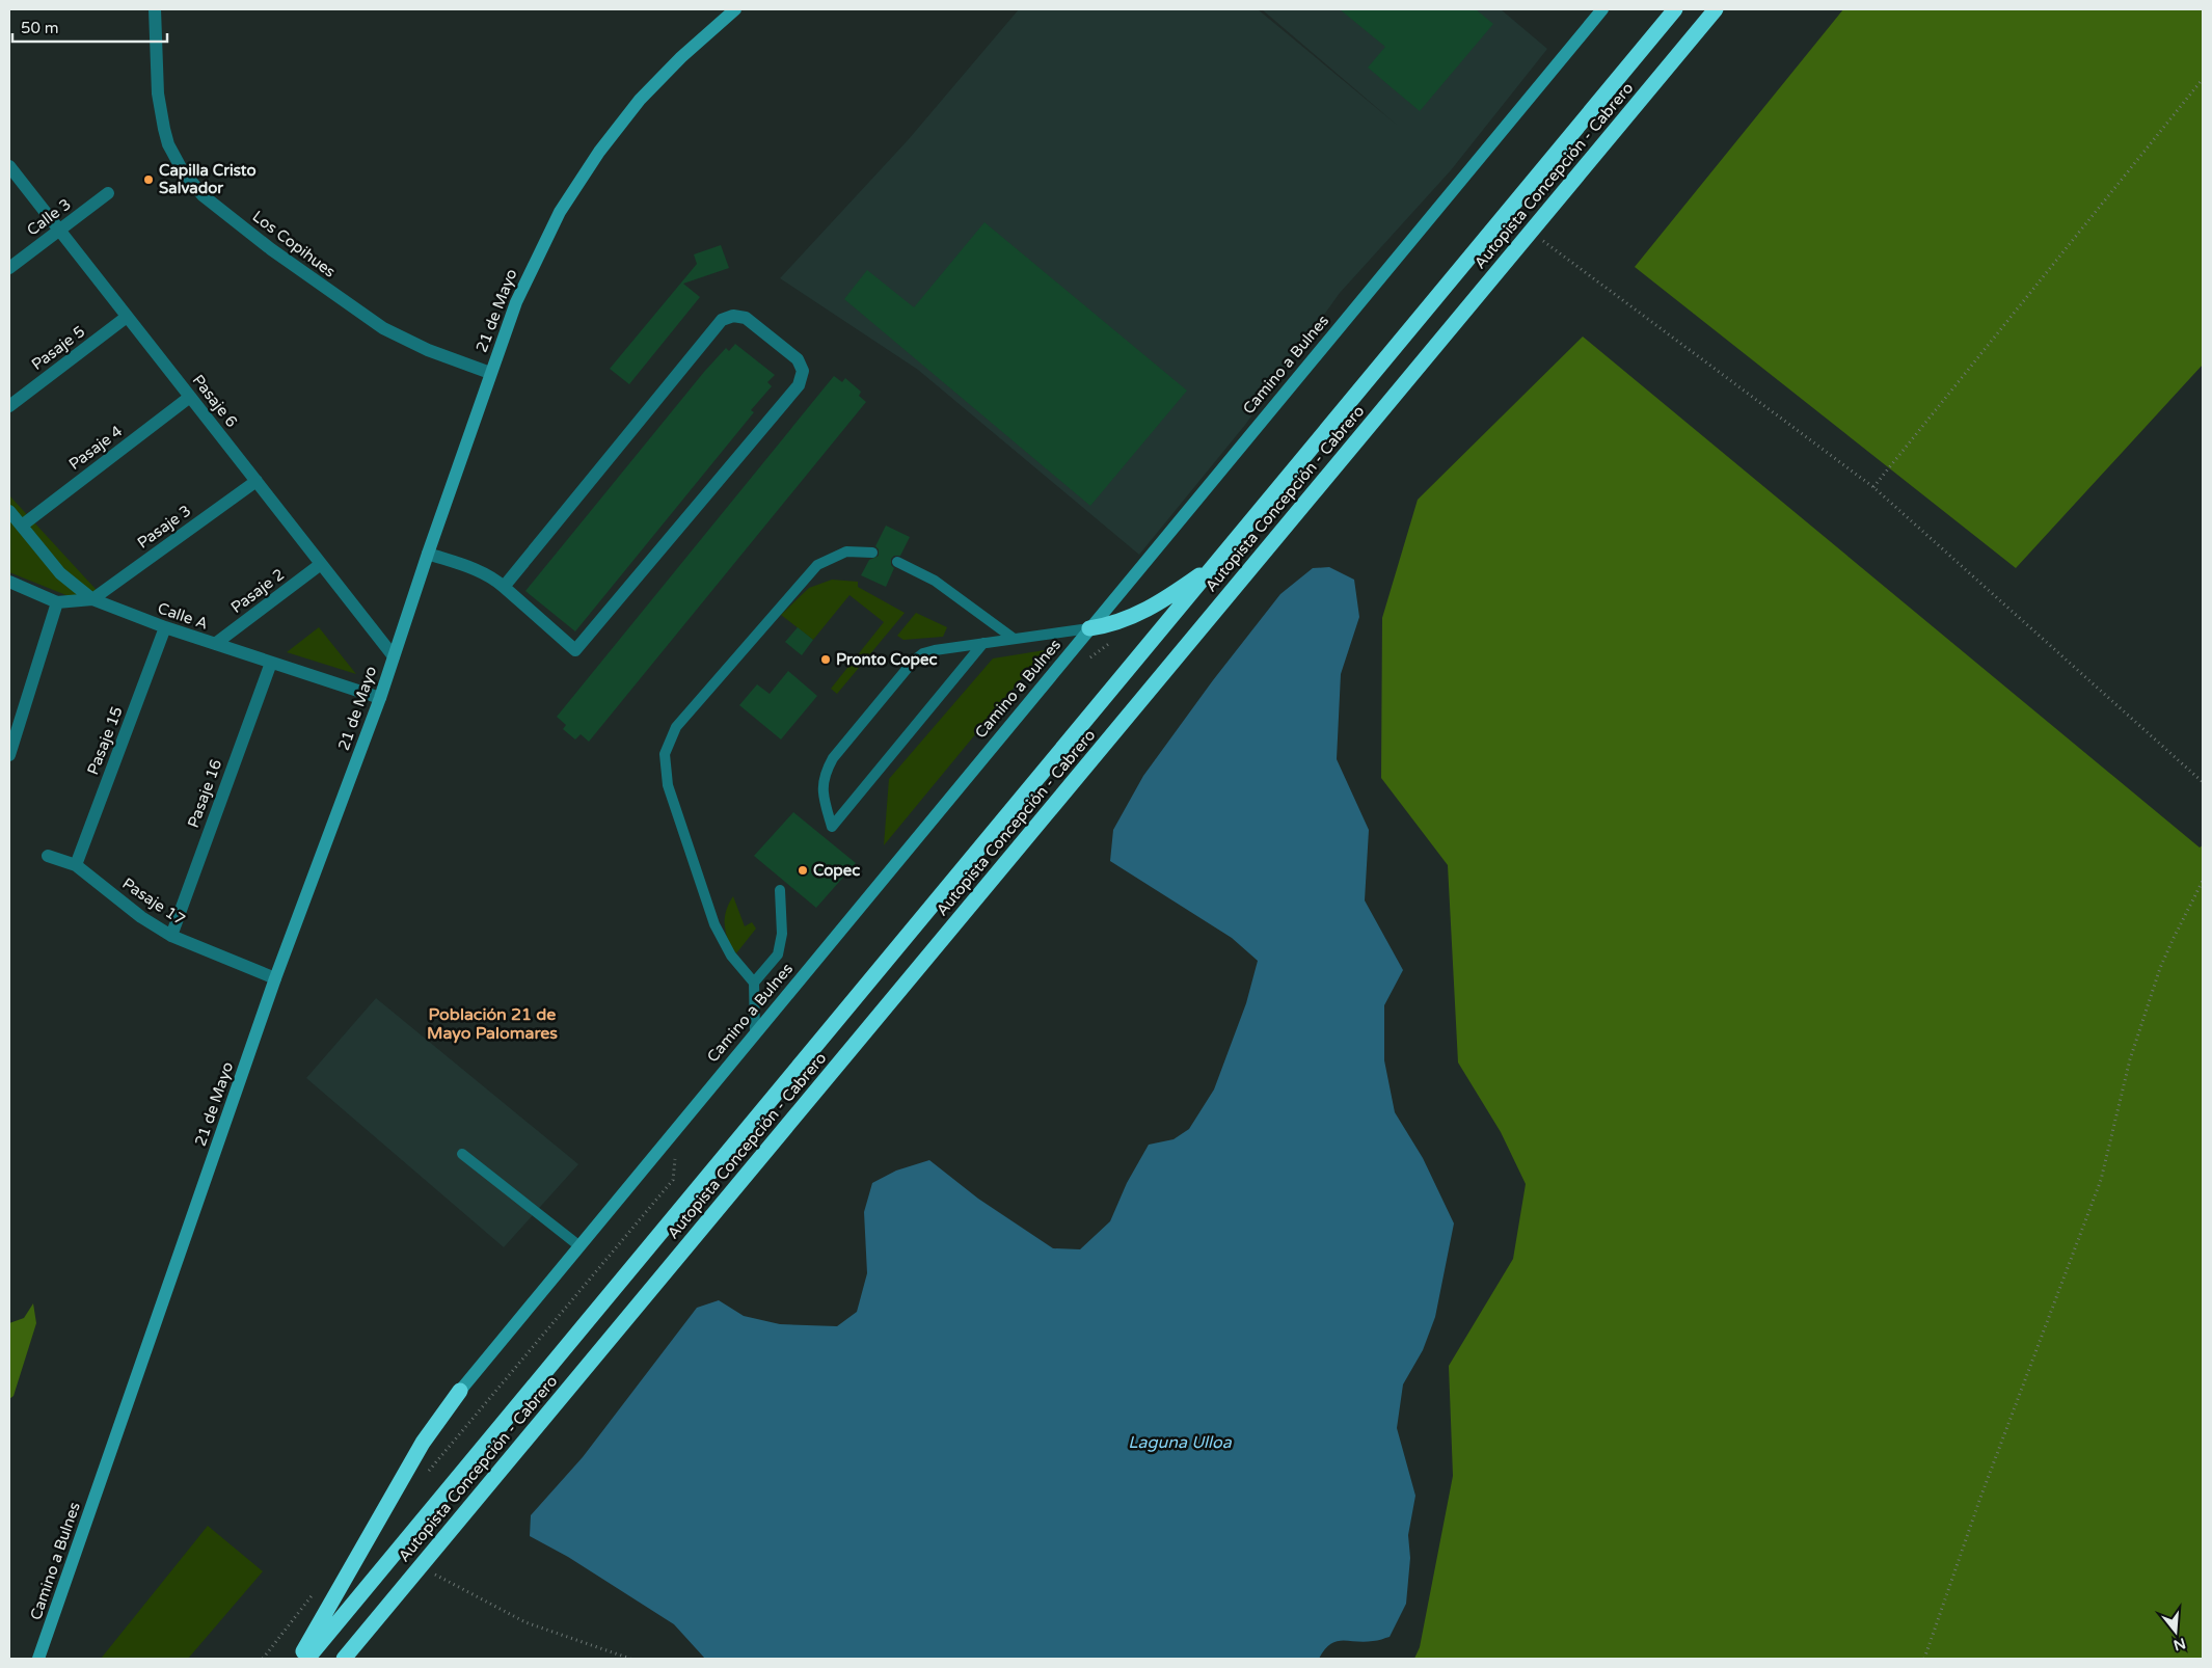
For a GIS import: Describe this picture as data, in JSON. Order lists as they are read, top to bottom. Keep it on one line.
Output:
{"streets":{"highway":["Autopista Concepción - Cabrero"],"street":["Calle 3","Los Copihues","21 de Mayo","Pasaje 5","Camino a Bulnes","Pasaje 6","Pasaje 4","Pasaje 3","Pasaje 2","Calle A","Pasaje 15","Pasaje 16","Pasaje 17"]},"crossings":[["Calle 3","Pasaje 6"],["Los Copihues","21 de Mayo"],["21 de Mayo","Camino a Bulnes"],["21 de Mayo","Pasaje 6"],["21 de Mayo","Calle A"],["21 de Mayo","Pasaje 17"],["Pasaje 5","Pasaje 6"],["Pasaje 6","Pasaje 4"],["Pasaje 6","Pasaje 3"],["Pasaje 6","Pasaje 2"],["Pasaje 4","Calle A"],["Pasaje 3","Calle A"],["Pasaje 2","Calle A"],["Calle A","Pasaje 15"],["Calle A","Pasaje 16"],["Pasaje 15","Pasaje 17"],["Pasaje 16","Pasaje 17"]],"districts":["Población 21 de Mayo Palomares"],"water":["Laguna Ulloa"],"places":["Capilla Cristo Salvador","Pronto Copec","Copec"],"scale_bar":"50 m","north":"bottom"}
